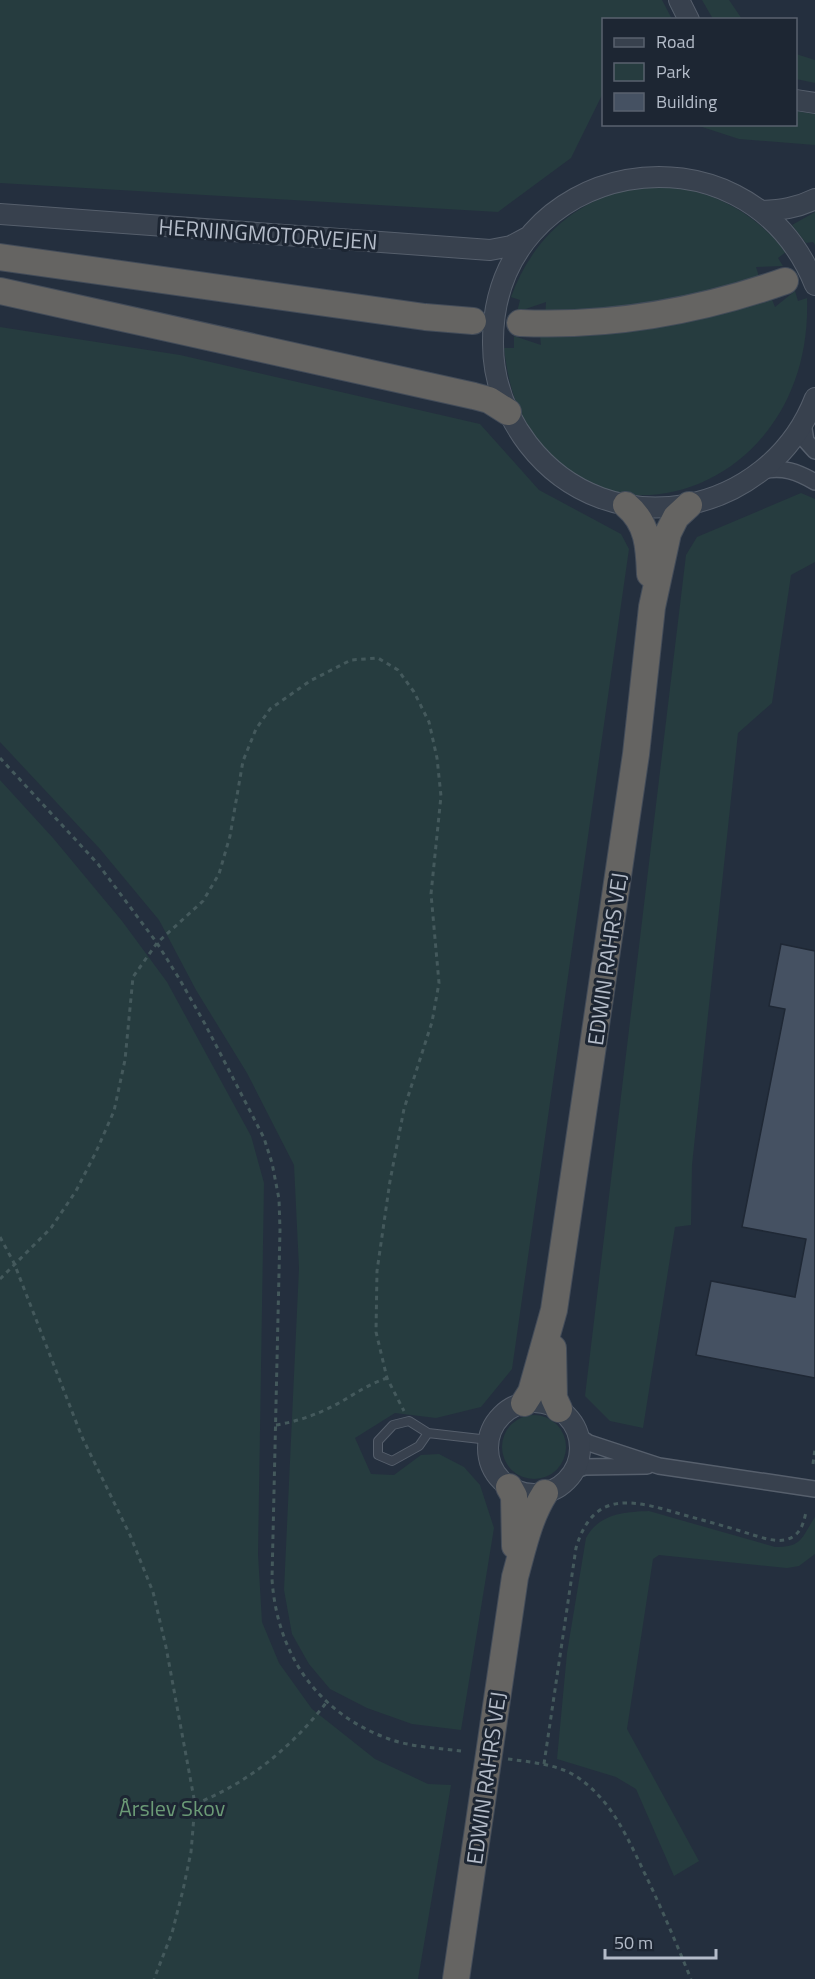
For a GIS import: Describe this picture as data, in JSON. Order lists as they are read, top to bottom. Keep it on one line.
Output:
{"streets":{"highway":["EDWIN RAHRS VEJ"],"street":["HERNINGMOTORVEJEN"]},"parks":["Årslev Skov"],"legend":["Road","Park","Building"],"scale_bar":"50 m"}
